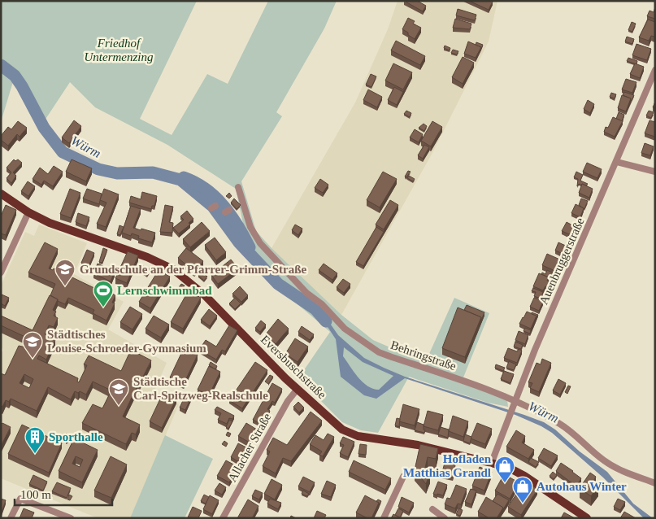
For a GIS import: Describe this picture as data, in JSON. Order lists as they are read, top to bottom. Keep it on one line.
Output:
{"streets":{"main road":["Eversbuschstraße"],"street":["Auenbruggerstraße","Behringstraße","Allacher Straße"]},"crossings":[["Auenbruggerstraße","Behringstraße"],["Auenbruggerstraße","Eversbuschstraße"],["Eversbuschstraße","Allacher Straße"]],"water":["Würm"],"parks":["Friedhof Untermenzing"],"places":{"school or university":["Grundschule an der Pfarrer-Grimm-Straße","Städtisches Louise-Schroeder-Gymnasium","Städtische Carl-Spitzweg-Realschule"],"sports":["Lernschwimmbad"],"building":["Sporthalle"],"shop":["Hofladen Matthias Grandl","Autohaus Winter"]},"scale_bar":"100 m"}
